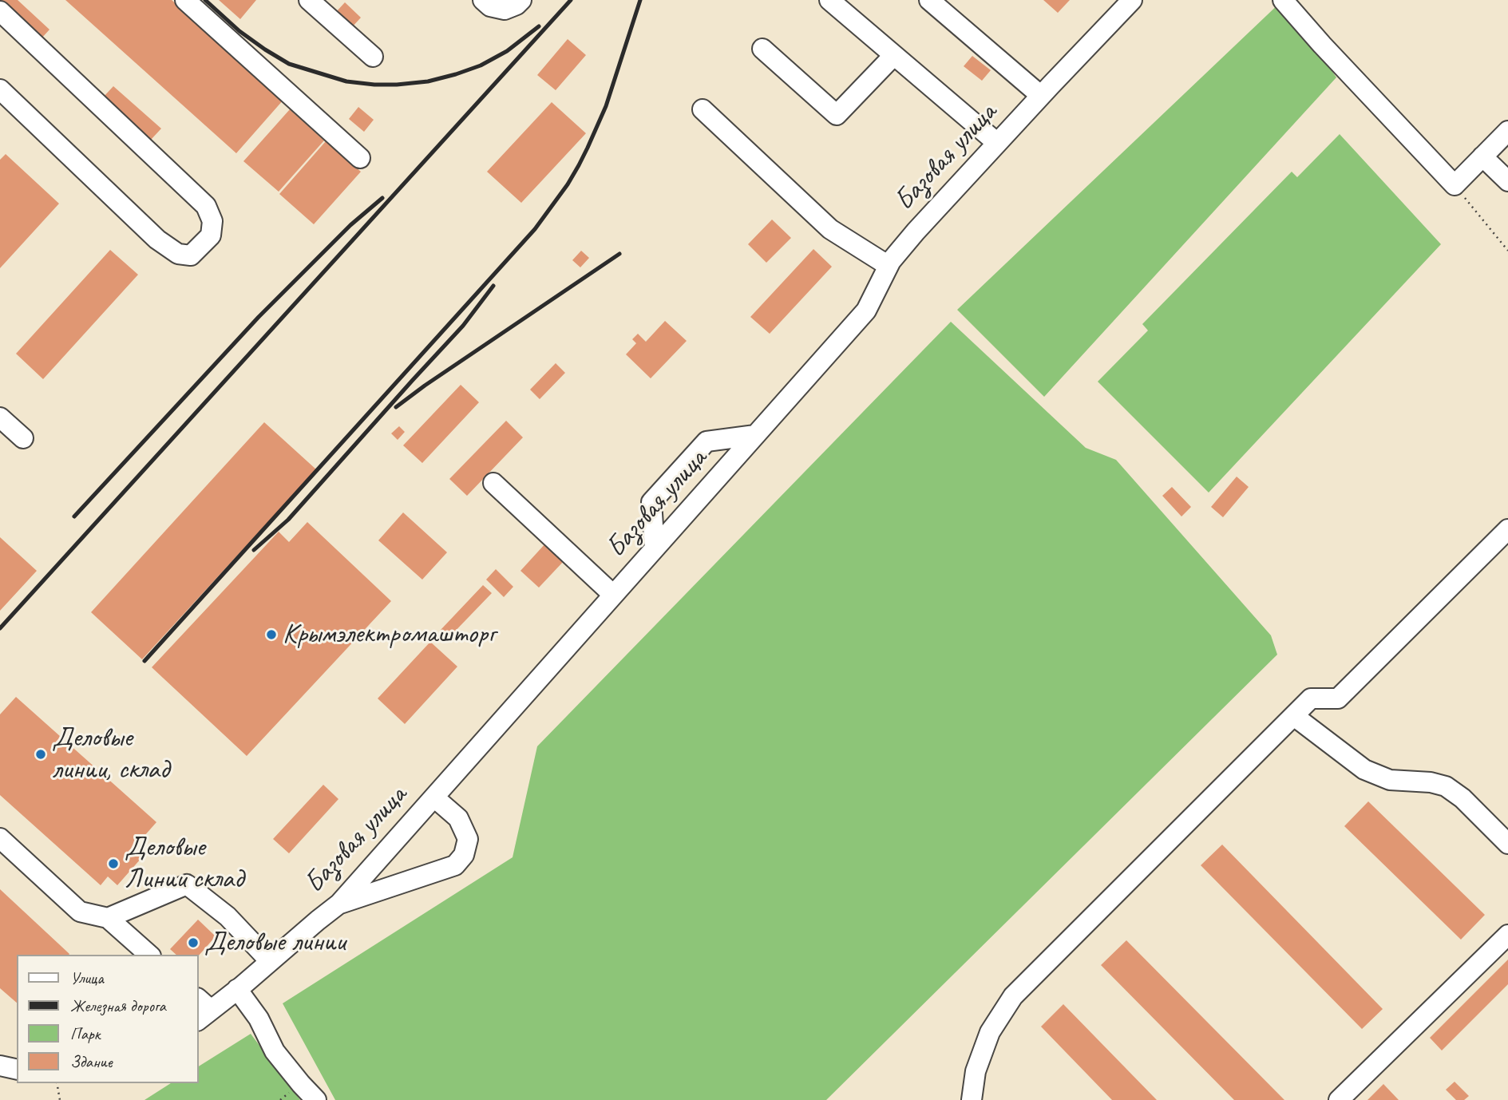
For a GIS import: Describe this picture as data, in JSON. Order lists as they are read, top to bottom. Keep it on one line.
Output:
{"streets":{"street":["Базовая улица"]},"places":["Крымэлектромашторг","Деловые линии, склад","Деловые Линии склад","Деловые линии"],"legend":["Улица","Железная дорога","Парк","Здание"]}
